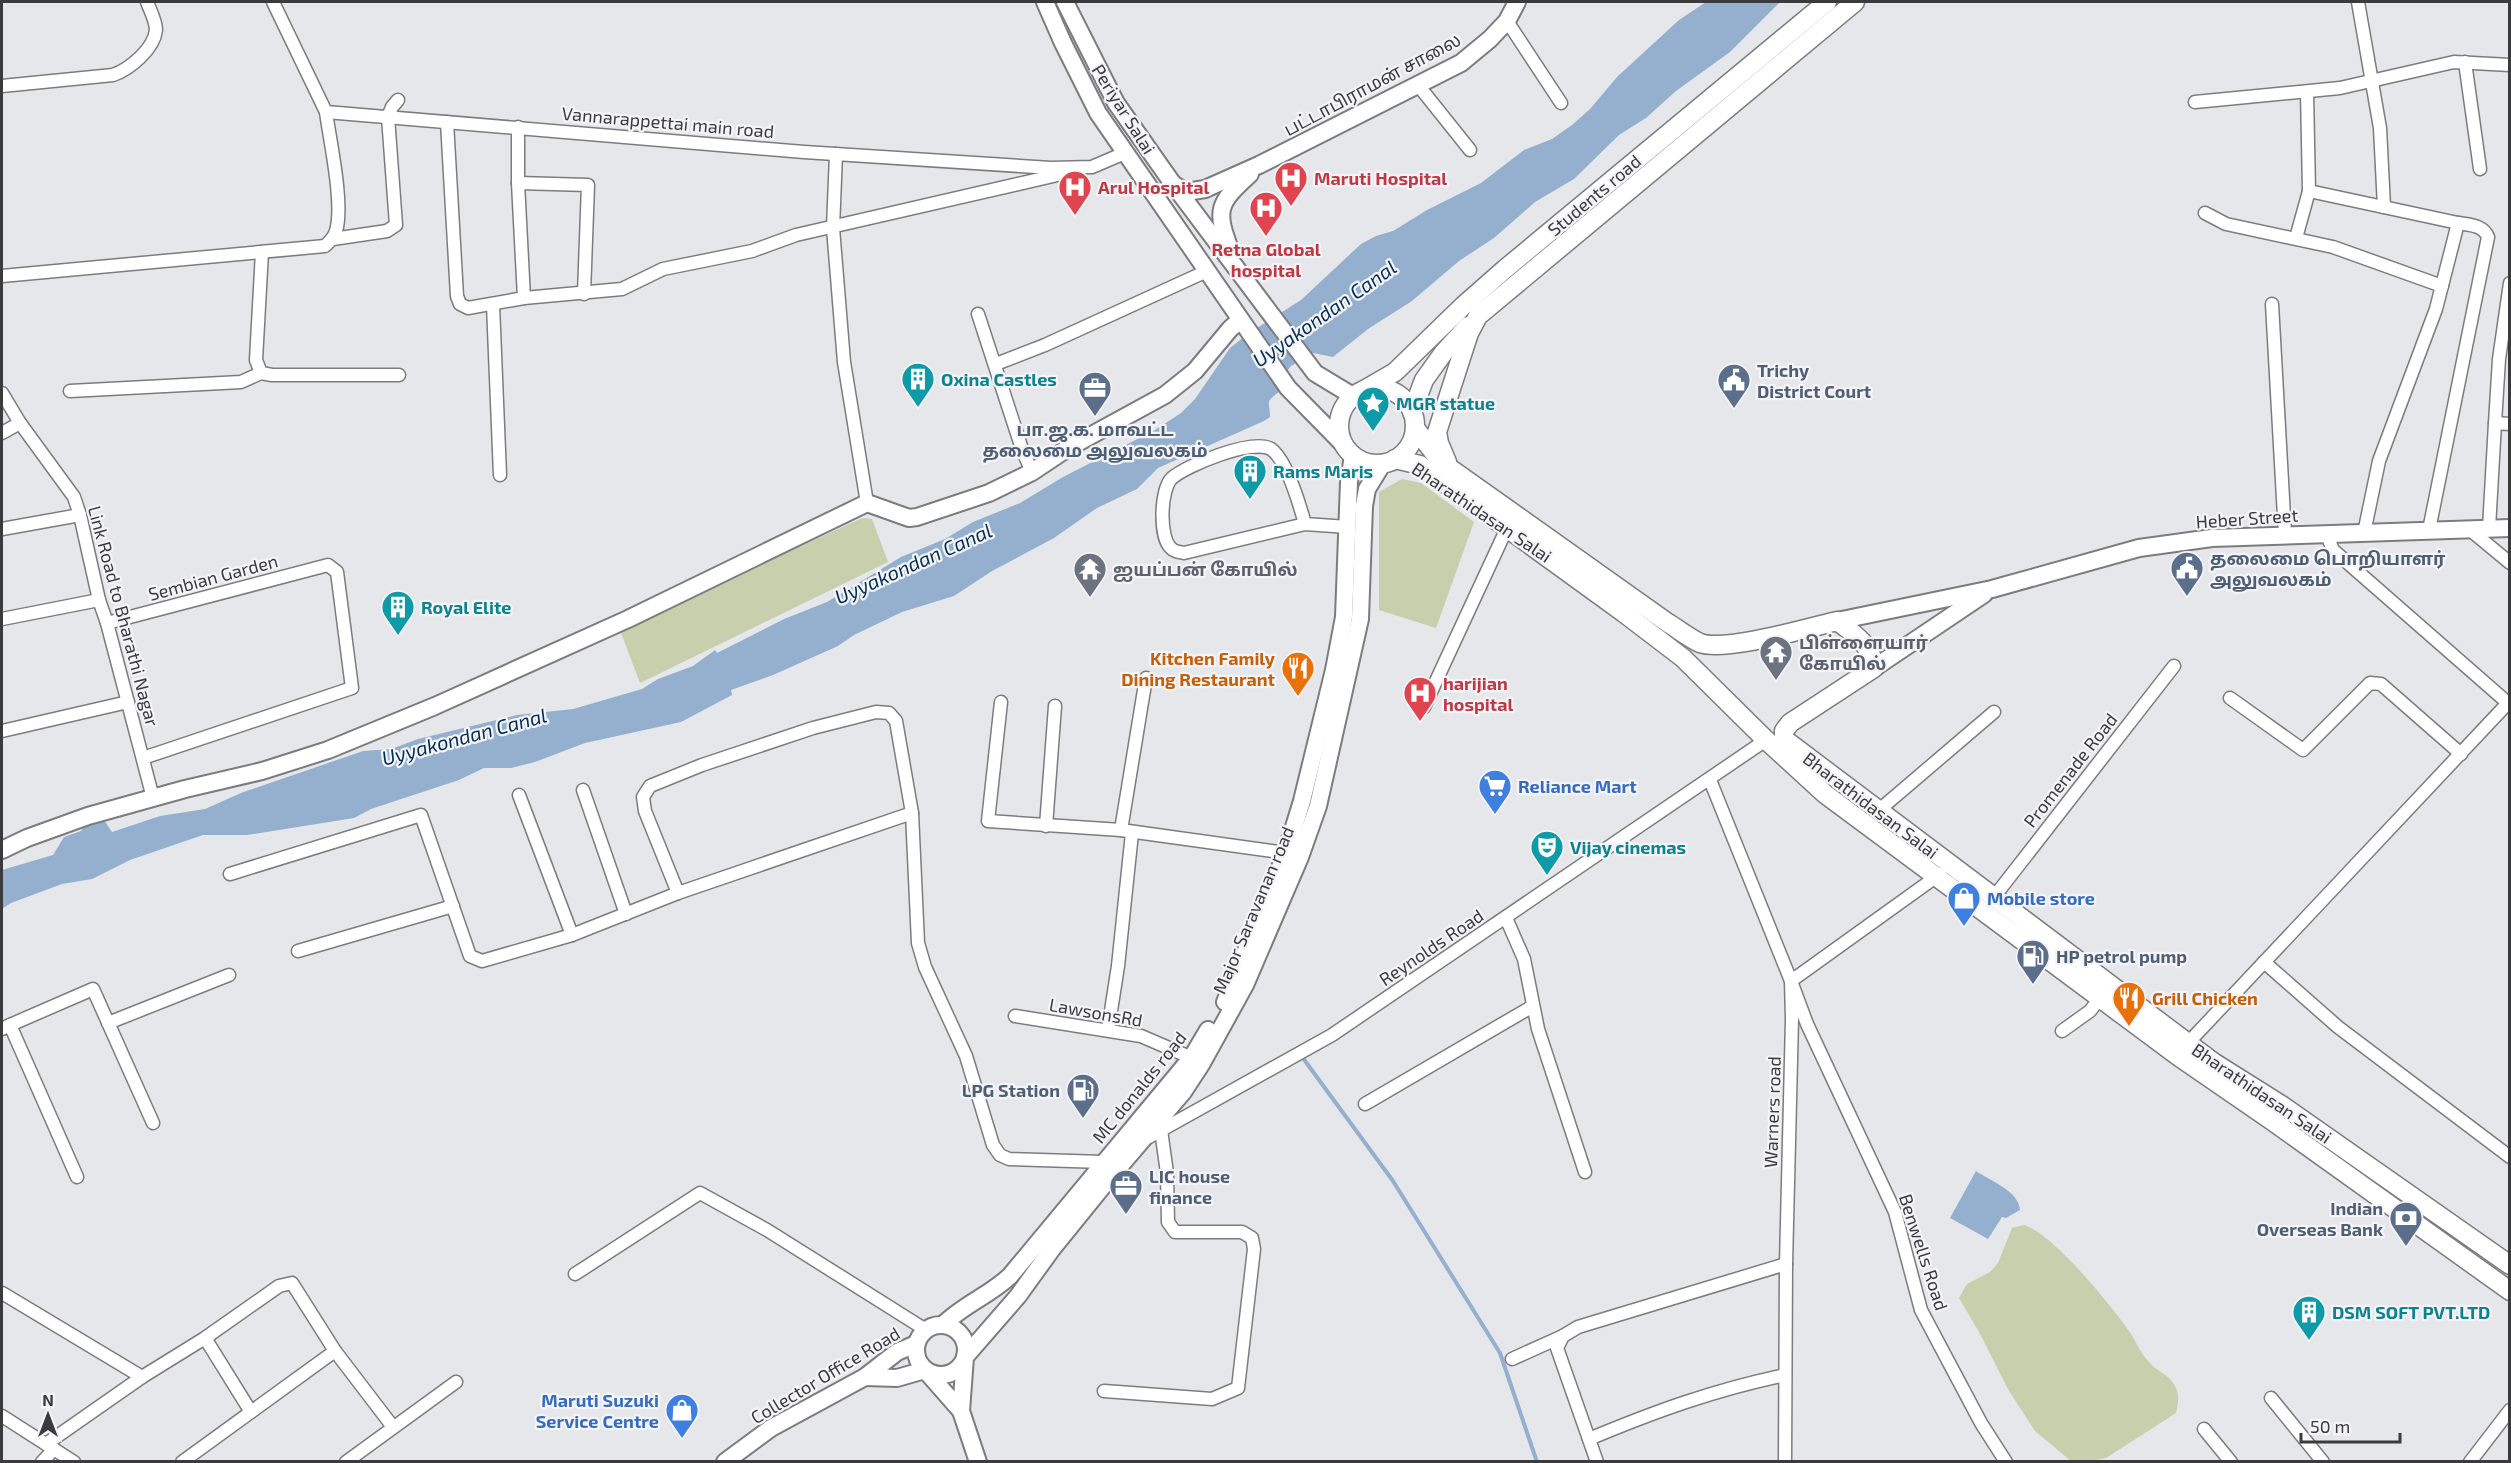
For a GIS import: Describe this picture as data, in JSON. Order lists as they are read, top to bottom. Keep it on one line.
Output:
{"streets":{"main road":["பட்டாபிராமன் சாலை","Periyar Salai","Students road","Bharathidasan Salai","Heber Street","Major Saravanan road","MC donalds road","Collector Office Road"],"street":["Vannarappettai main road","Sembian Garden","Link Road to Bharathi Nagar","Promenade Road","Reynolds Road","LawsonsRd","Warners road","Benwells Road"]},"crossings":[["Periyar Salai","Vannarappettai main road"],["Periyar Salai","Students road"],["Periyar Salai","Bharathidasan Salai"],["Periyar Salai","Major Saravanan road"],["Students road","Bharathidasan Salai"],["Students road","Major Saravanan road"],["Bharathidasan Salai","Promenade Road"],["Bharathidasan Salai","Major Saravanan road"],["Bharathidasan Salai","Reynolds Road"],["Sembian Garden","Link Road to Bharathi Nagar"],["Major Saravanan road","Reynolds Road"],["Major Saravanan road","LawsonsRd"],["Major Saravanan road","MC donalds road"],["Major Saravanan road","Collector Office Road"],["Reynolds Road","MC donalds road"],["Reynolds Road","Warners road"],["LawsonsRd","MC donalds road"],["MC donalds road","Collector Office Road"],["Warners road","Benwells Road"]],"water":["Uyyakondan Canal"],"places":{"hospital":["Maruti Hospital","Arul Hospital","Retna Global hospital","harijian hospital"],"building":["Oxina Castles","Rams Maris","Royal Elite","DSM SOFT PVT.LTD"],"public building":["Trichy District Court","தலைமை பொறியாளர் அலுவலகம்"],"office":["பா.ஜ.க. மாவட்ட தலைமை அலுவலகம்","LIC house finance"],"place":["MGR statue"],"temple":["ஐயப்பன் கோயில்","பிள்ளையார் கோயில்"],"restaurant":["Kitchen Family Dining Restaurant","Grill Chicken"],"supermarket":["Reliance Mart"],"theatre":["Vijay cinemas"],"shop":["Mobile store","Maruti Suzuki Service Centre"],"fuel station":["HP petrol pump","LPG Station"],"bank":["Indian Overseas Bank"]},"scale_bar":"50 m","north":"top"}
